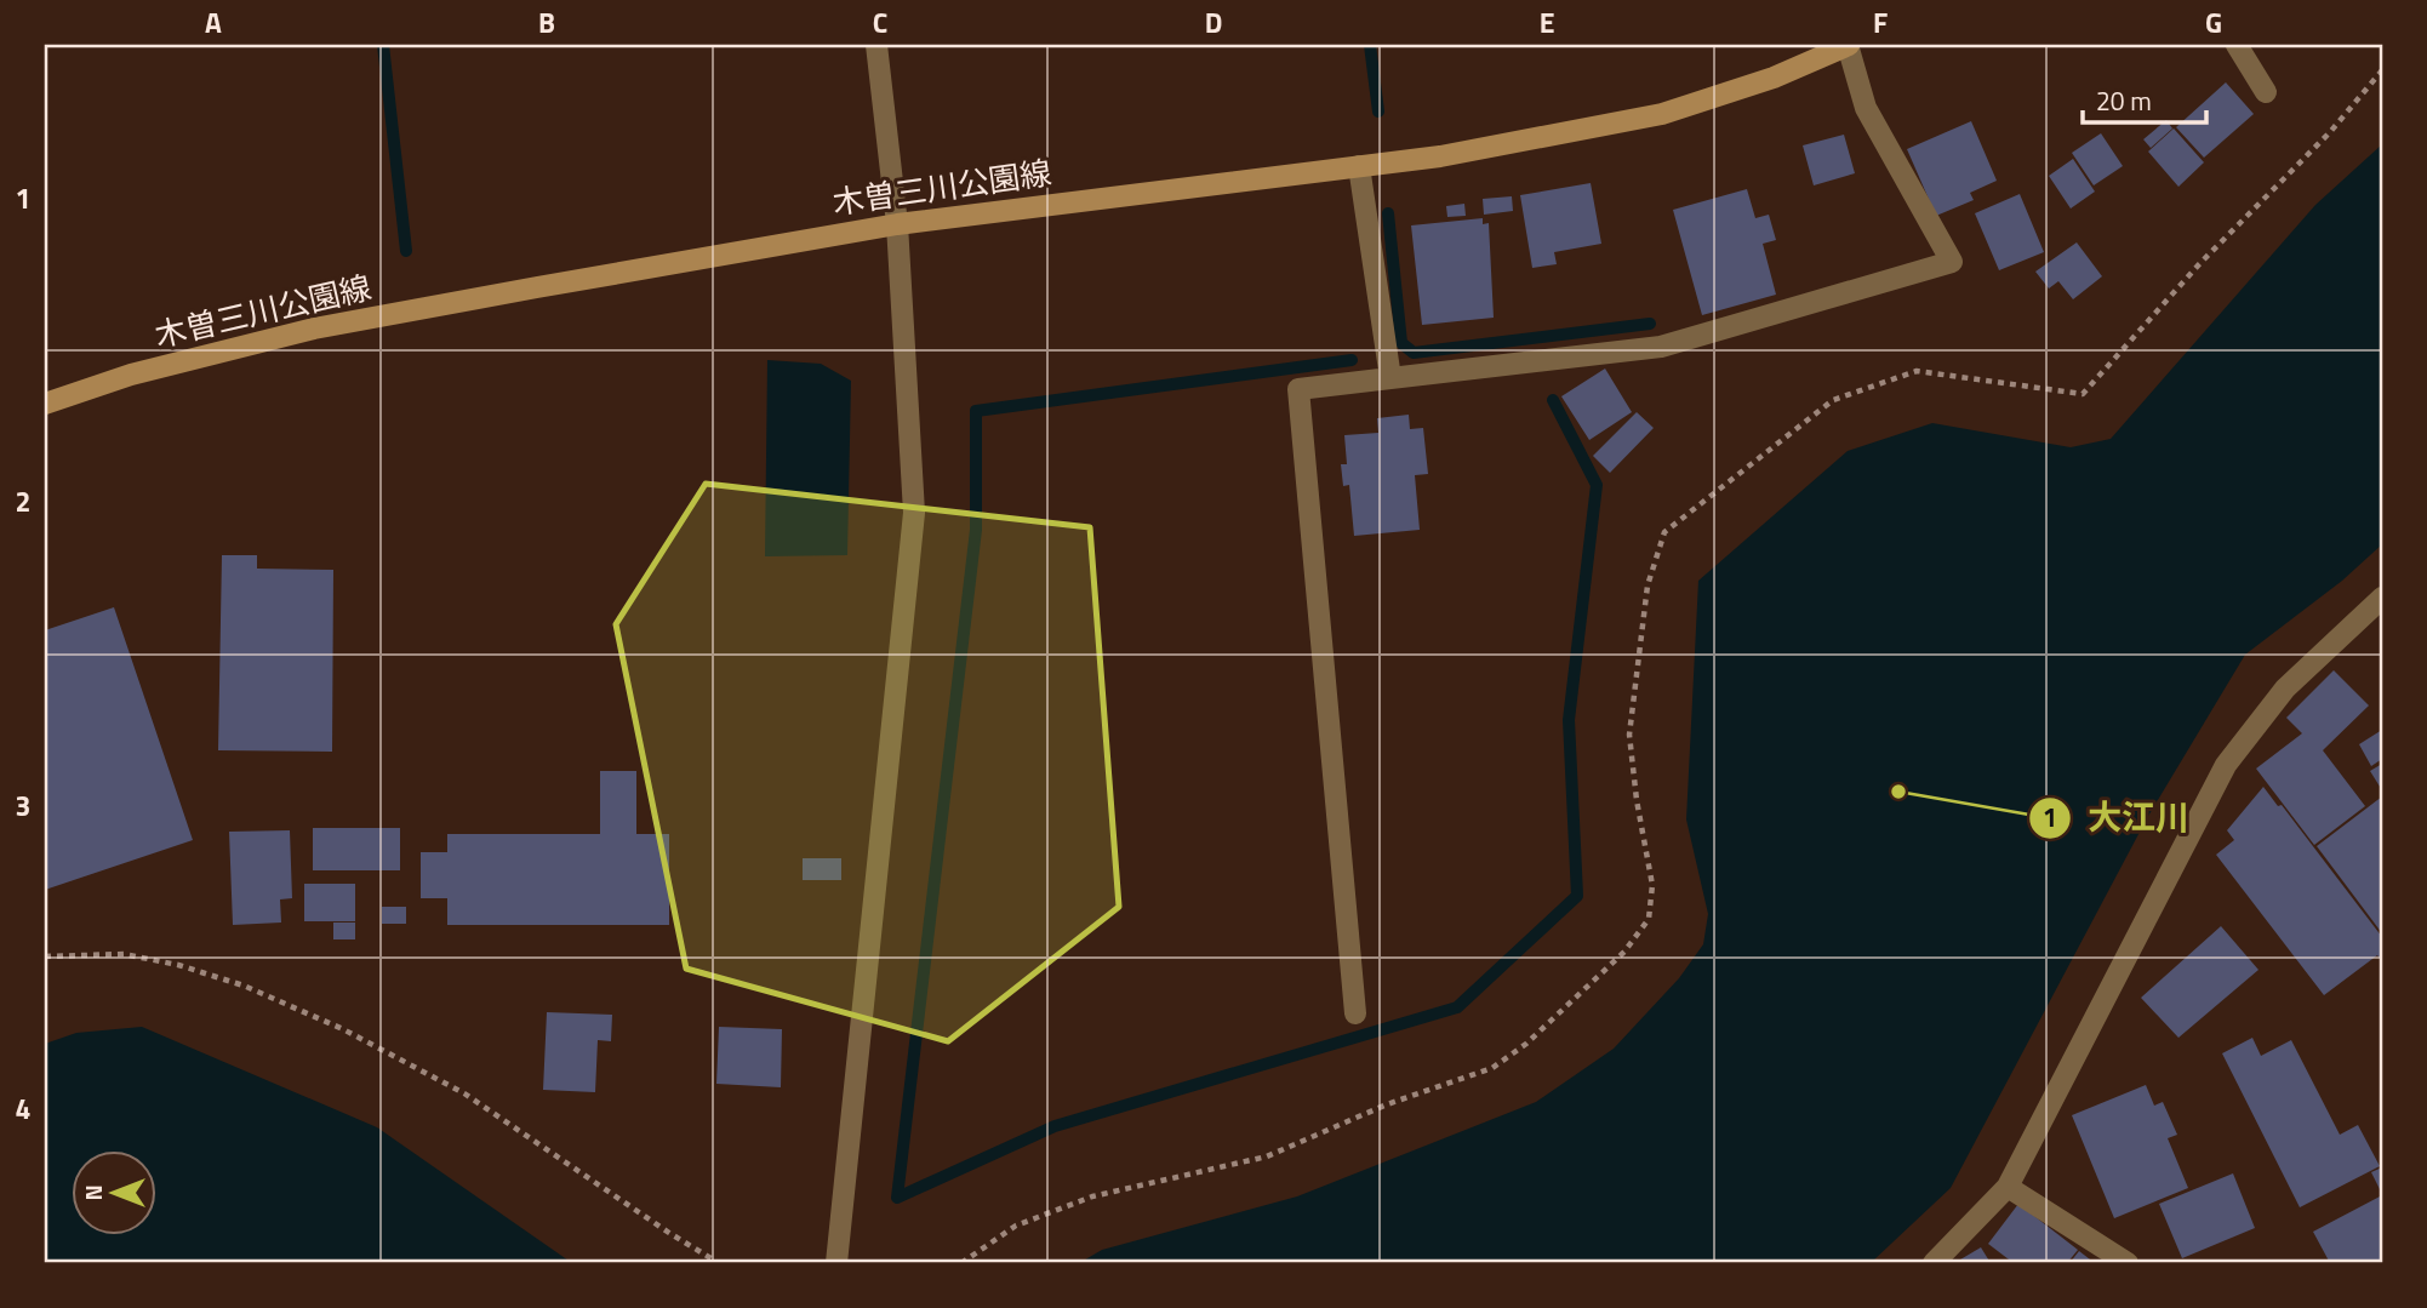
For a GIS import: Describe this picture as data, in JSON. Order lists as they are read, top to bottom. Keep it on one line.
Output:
{"streets":{"main road":["木曽三川公園線"]},"places":["大江川"],"scale_bar":"20 m","north":"left","grid":{"columns":["A","B","C","D","E","F","G"],"rows":["1","2","3","4"]}}
